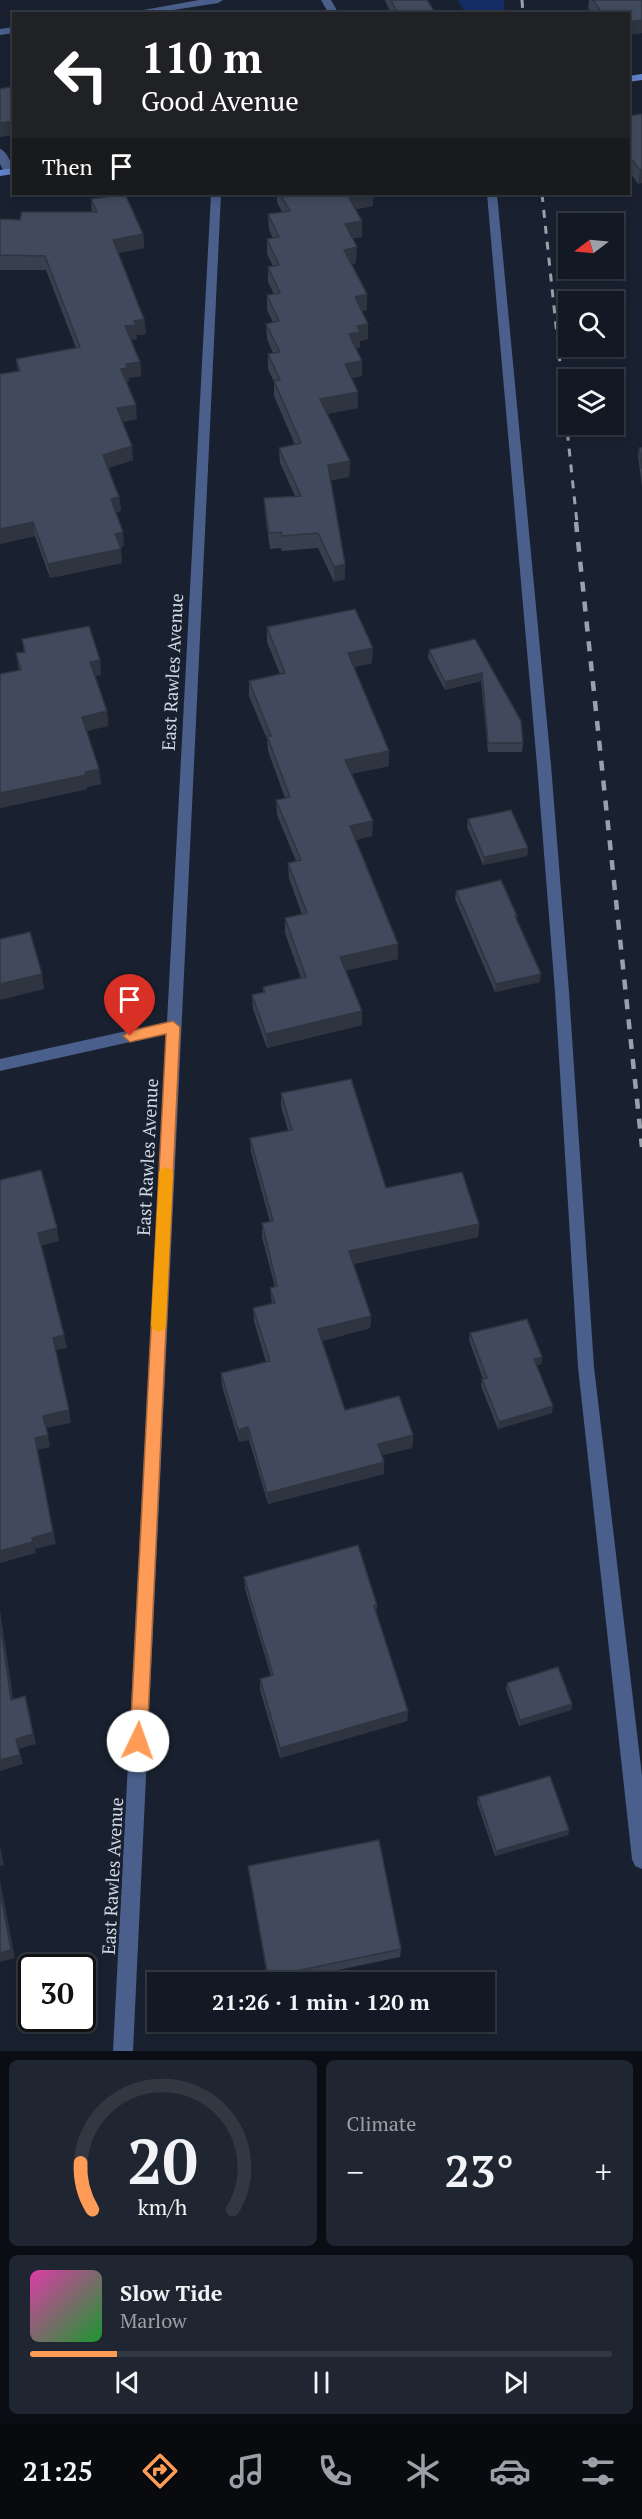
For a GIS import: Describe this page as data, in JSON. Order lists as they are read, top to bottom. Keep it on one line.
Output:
{"streets":{"street":["East Rawles Avenue"]},"north":"left","page":{"turn":["110 m","Good Avenue"],"then":"Then","limit":"30","trip":"21:26 · 1 min · 120 m","tile":"Climate","heat":["−","23°","+"],"song":["Slow Tide","Marlow"],"tabs":"21:25","gauge":["20","km/h"]}}
